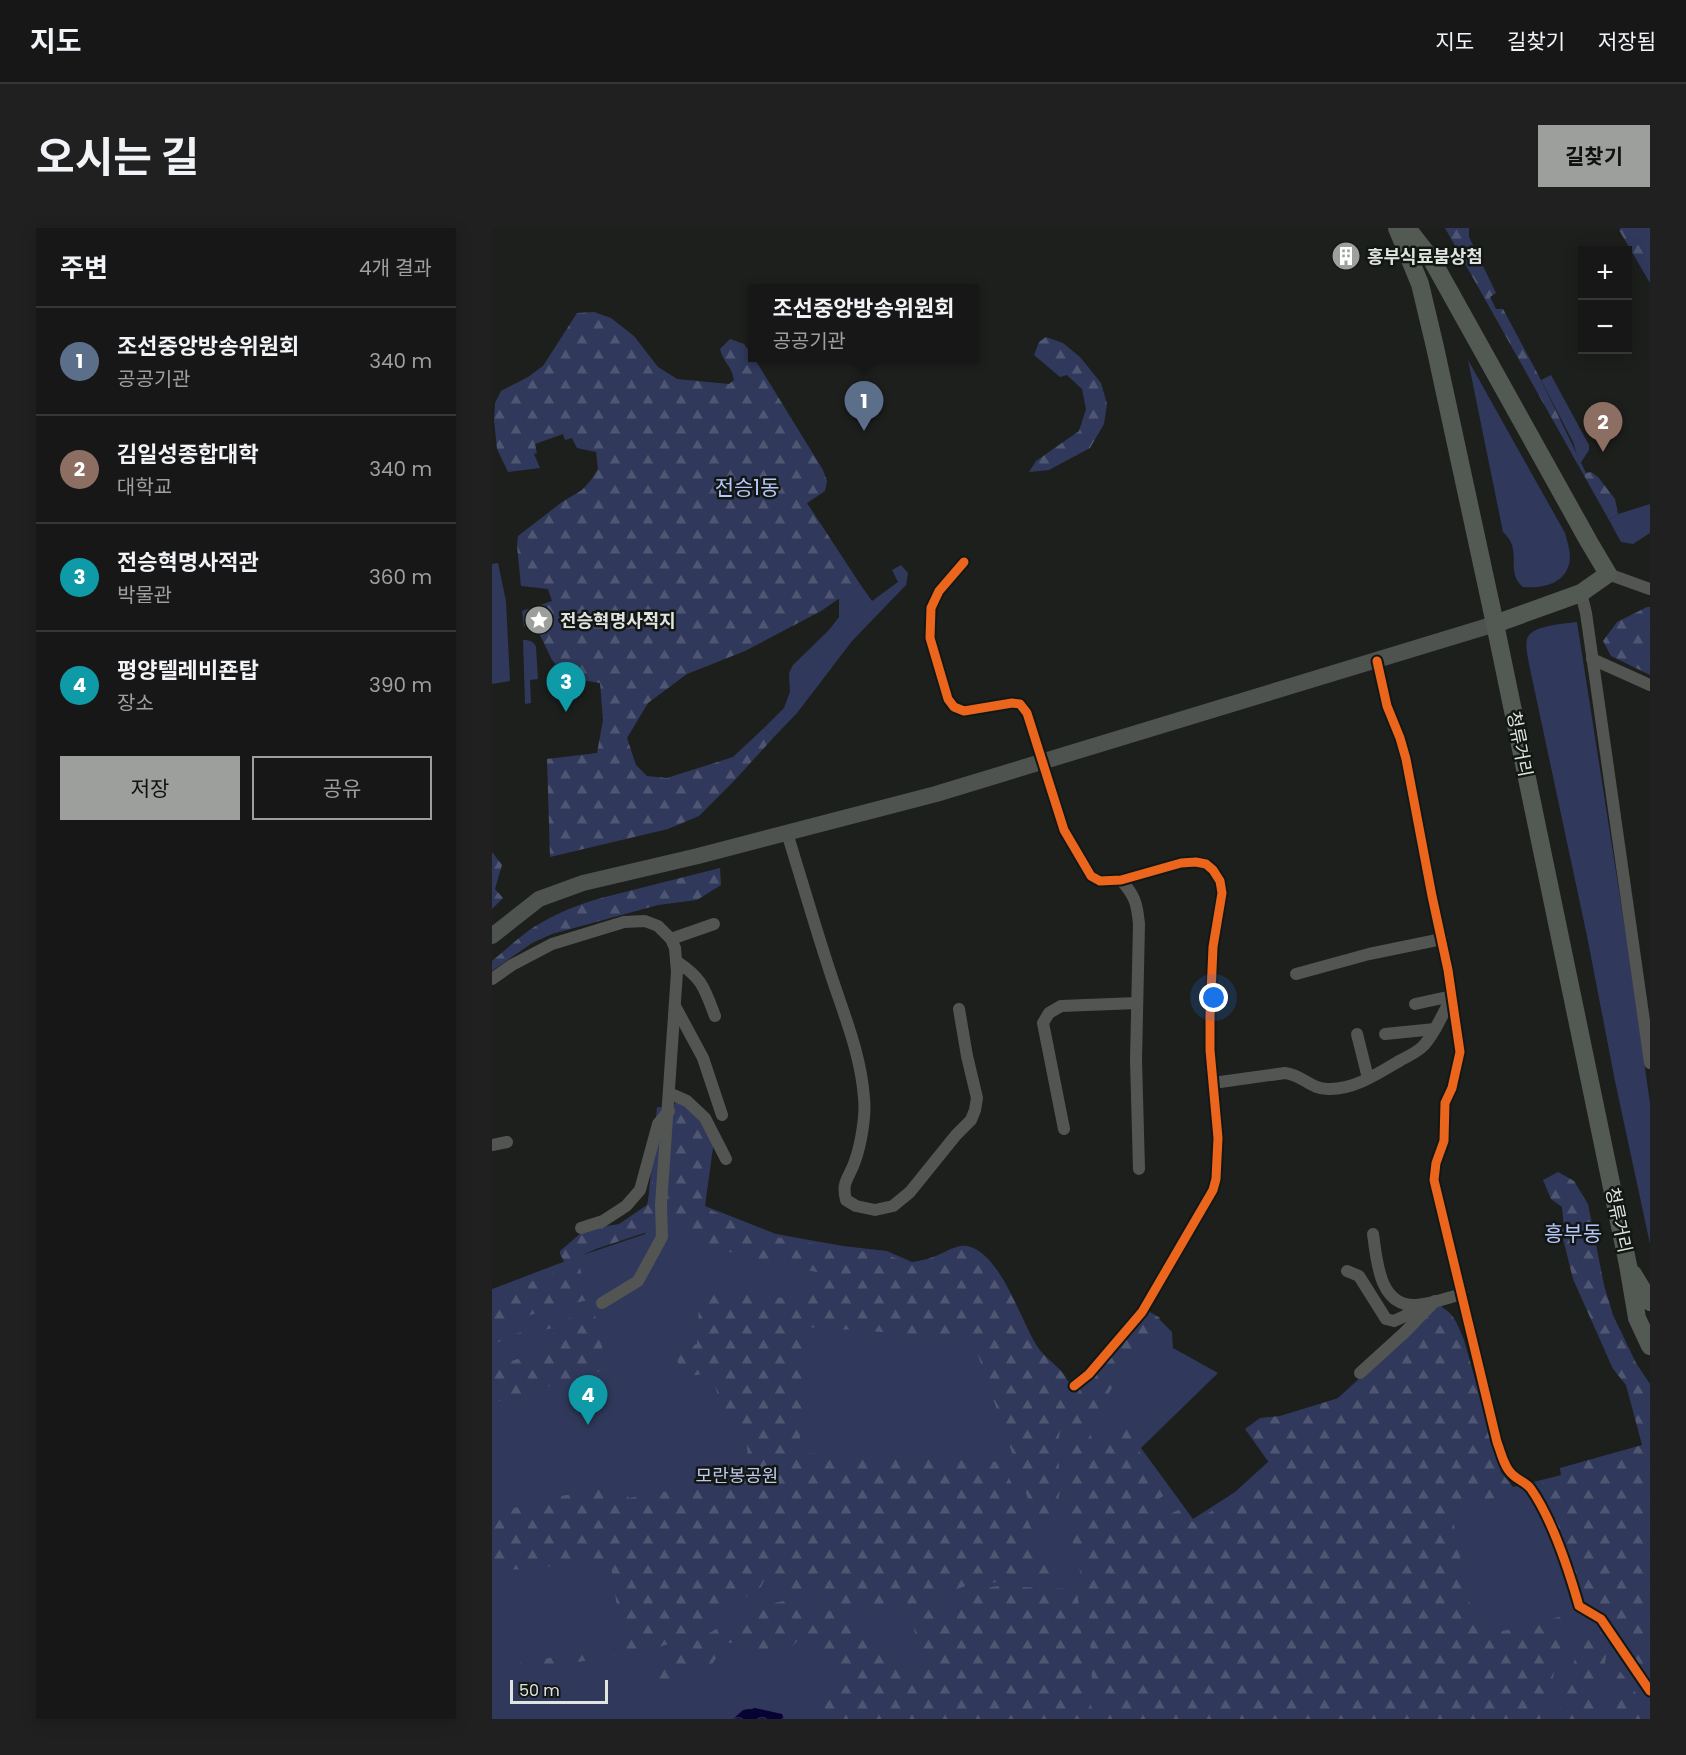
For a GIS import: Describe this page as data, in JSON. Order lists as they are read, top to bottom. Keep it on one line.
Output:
{"streets":{"main road":["청류거리"]},"districts":["전승1동","흥부동"],"parks":["모란봉공원"],"places":{"building":["홍부식료붐상첨"],"place":["전승혁명사적지"]},"scale_bar":"50 m","page":{"header":"지도","nav":["지도","길찾기","저장됨"],"title":"오시는 길","buttons":["길찾기",["저장","공유"]],"heading":["주변","4개 결과"],"map_buttons":["+","−"],"popup":["조선중앙방송위원회","공공기관"],"list":[{"mark":"1","name":"조선중앙방송위원회","note":"공공기관","value":"340 m"},{"mark":"2","name":"김일성종합대학","note":"대학교","value":"340 m"},{"mark":"3","name":"전승혁명사적관","note":"박물관","value":"360 m"},{"mark":"4","name":"평양텔레비죤탑","note":"장소","value":"390 m"}],"pins":["1","2","3","4"],"scale":"50 m"}}
